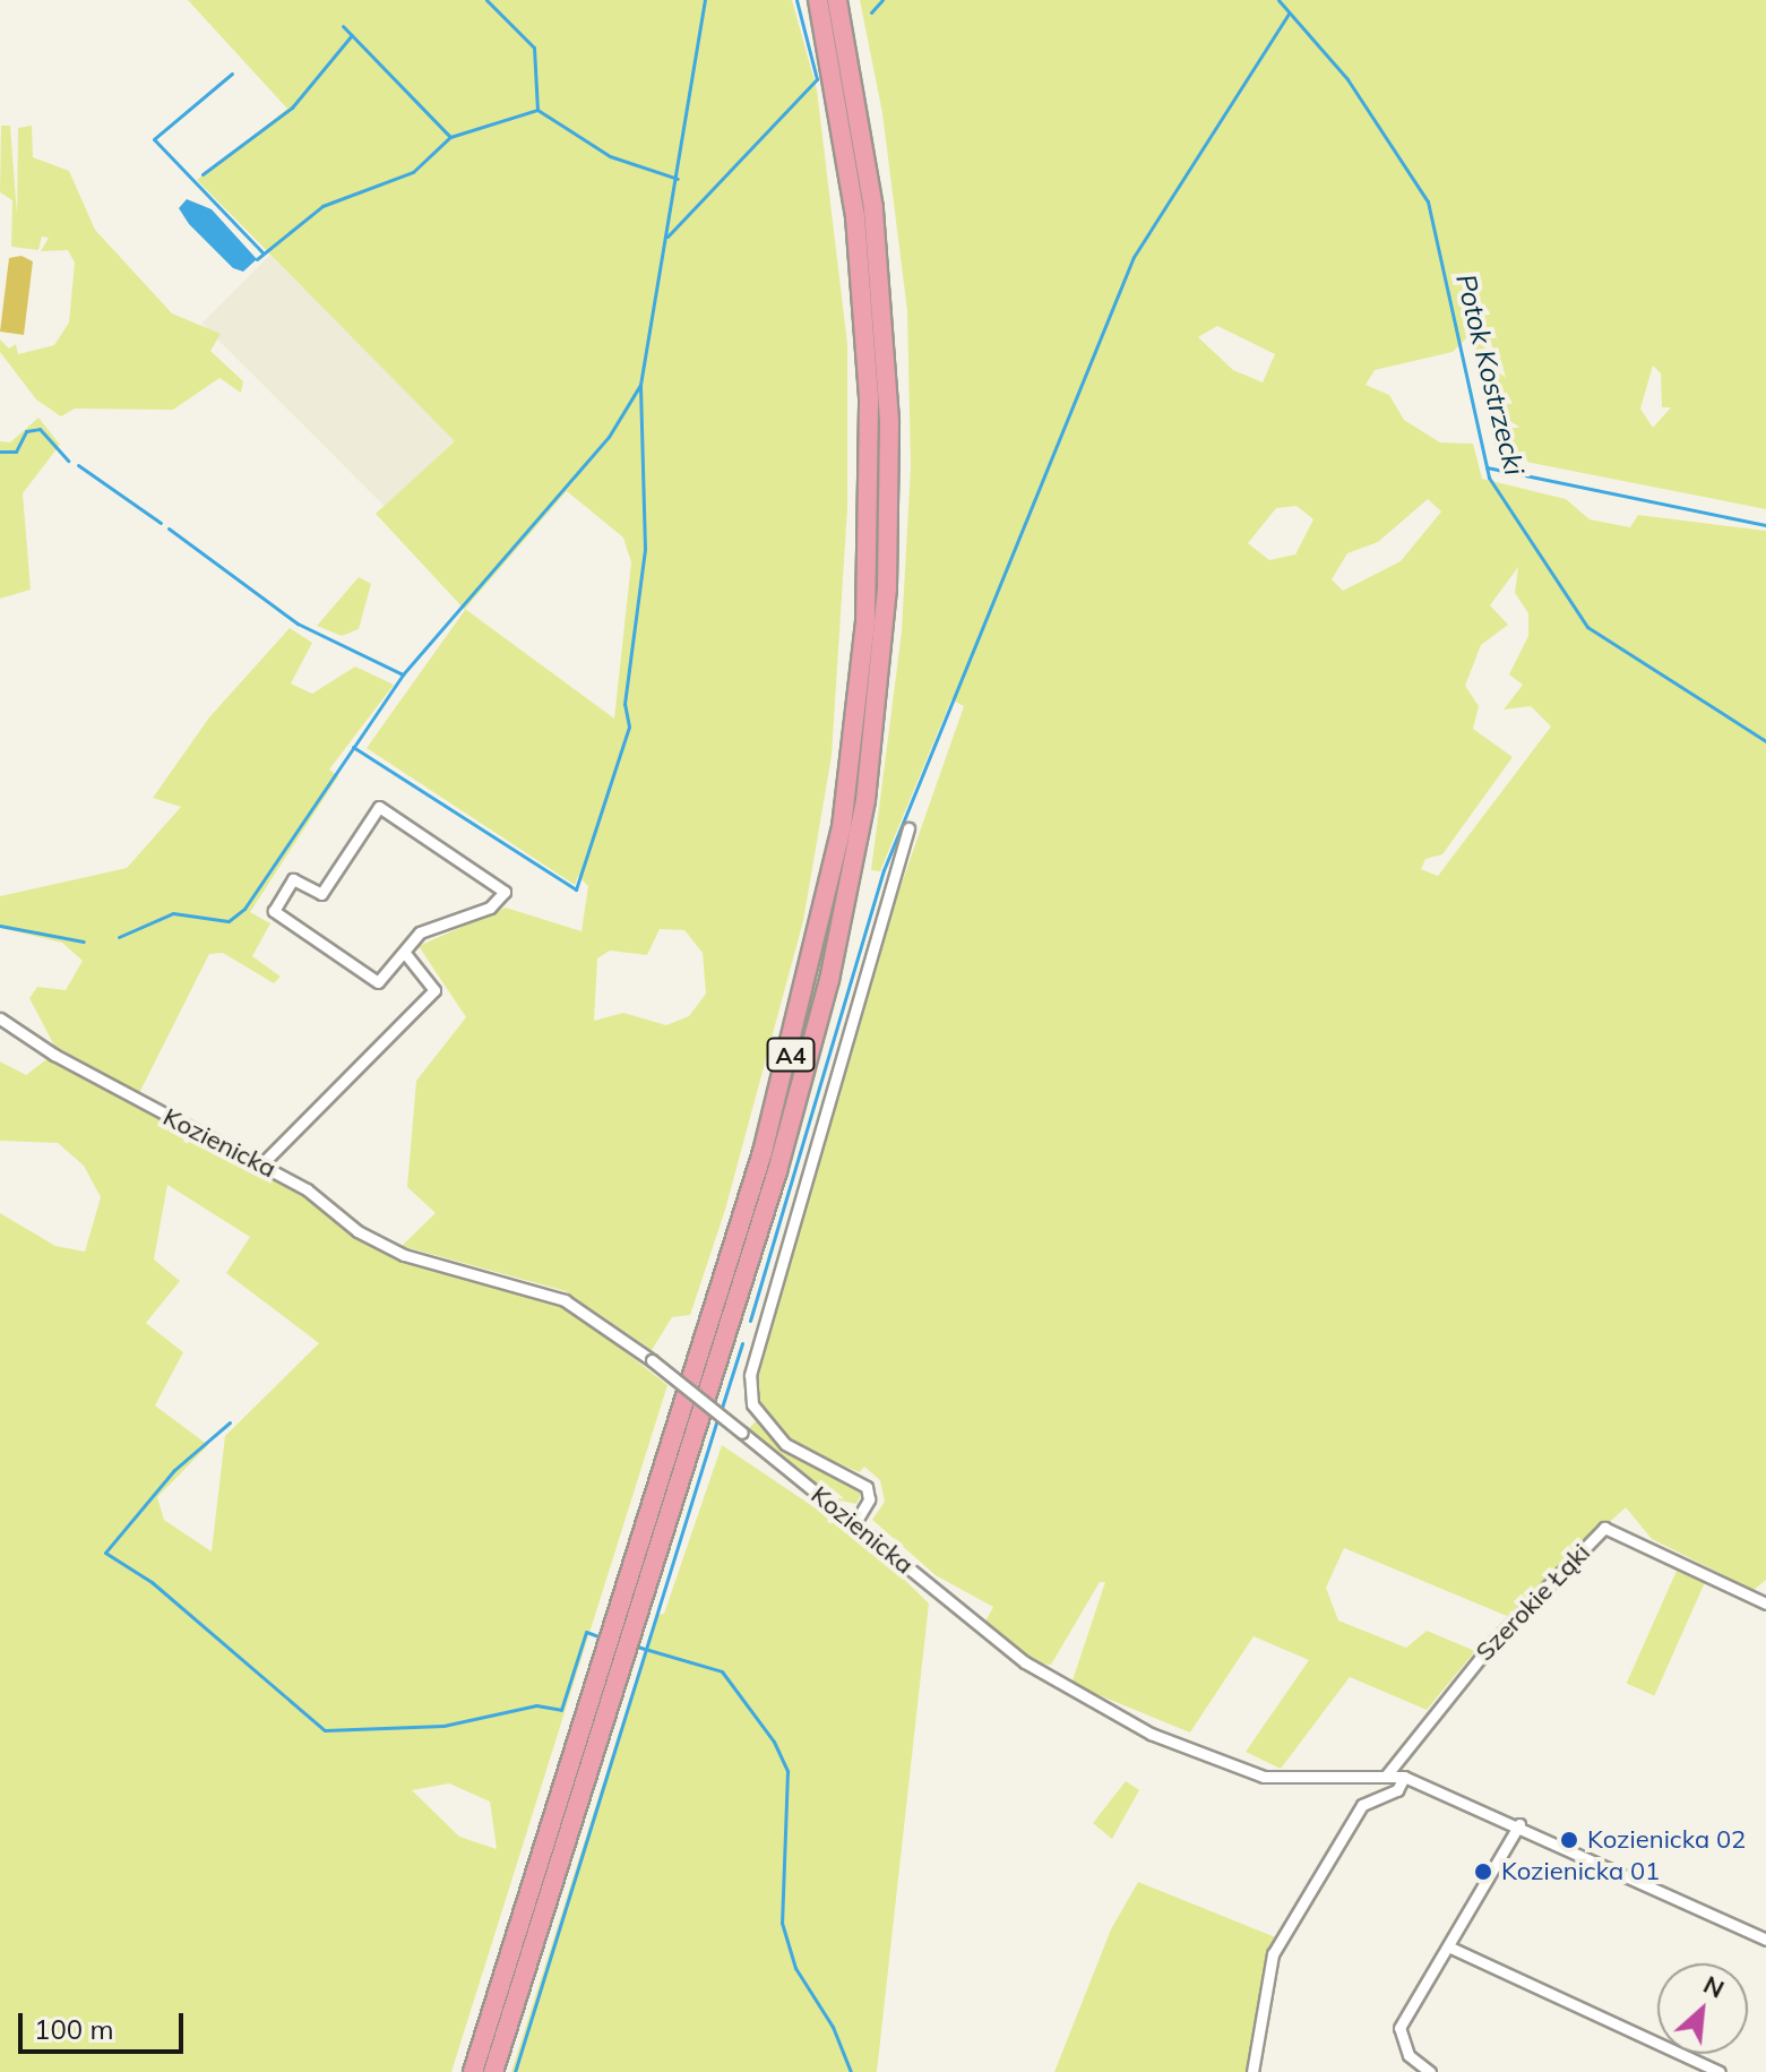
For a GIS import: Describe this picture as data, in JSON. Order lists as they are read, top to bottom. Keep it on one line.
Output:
{"streets":{"highway":["A4"],"street":["Kozienicka","Szerokie Łąki"]},"crossings":[["Kozienicka","Szerokie Łąki"]],"water":["Potok Kostrzecki"],"places":["Kozienicka 02","Kozienicka 01"],"scale_bar":"100 m","north":"top right"}
